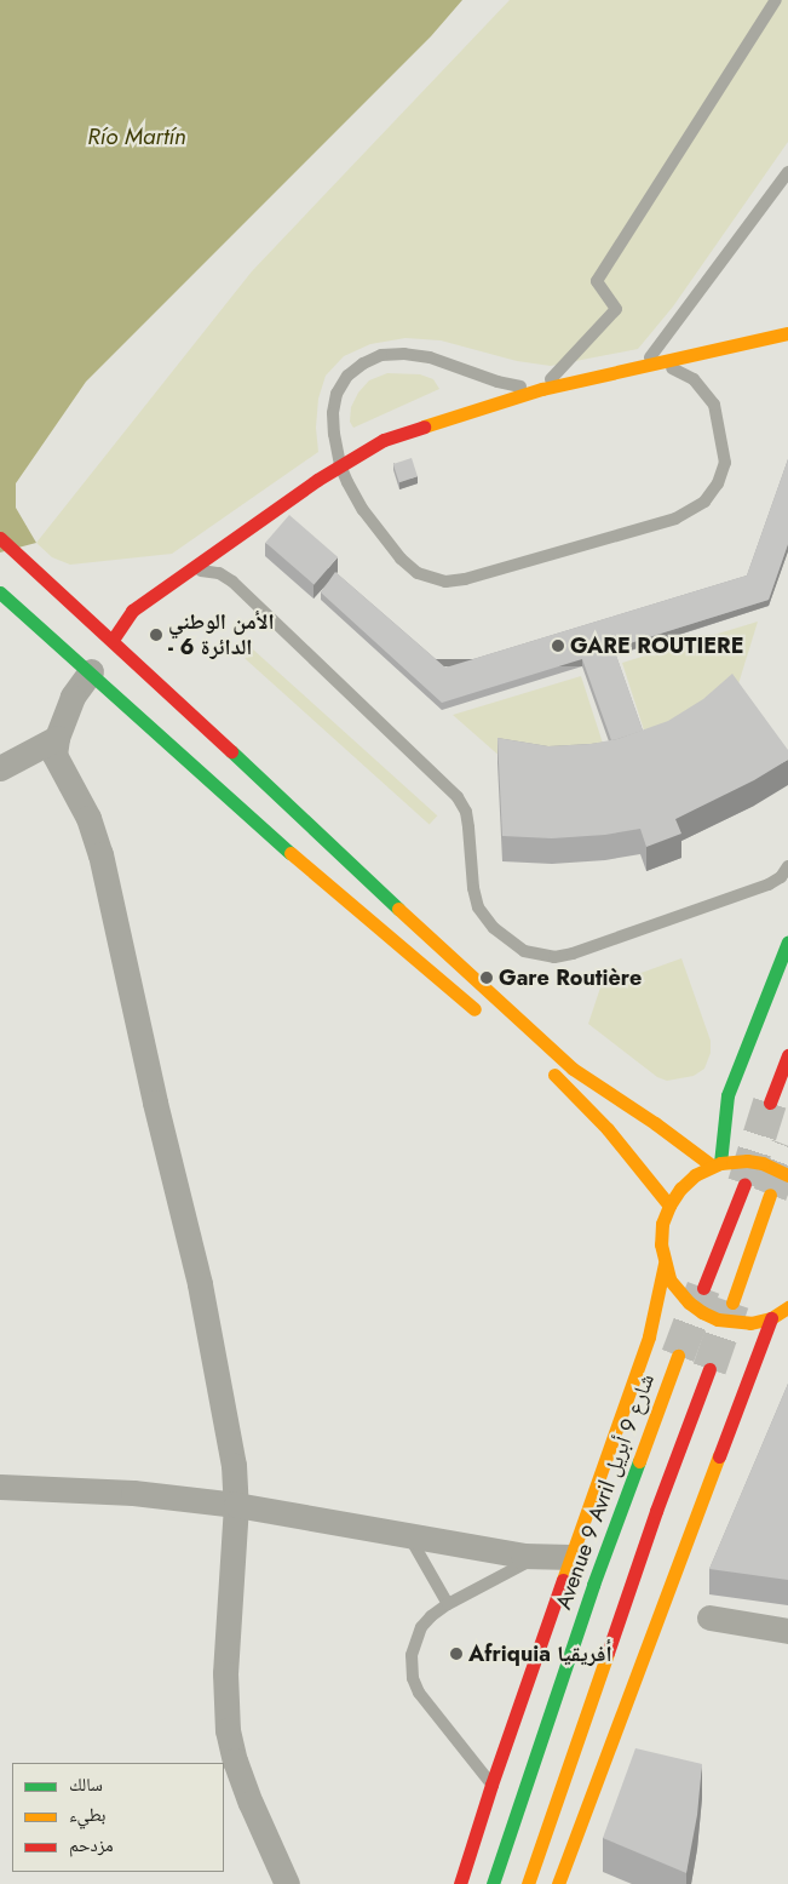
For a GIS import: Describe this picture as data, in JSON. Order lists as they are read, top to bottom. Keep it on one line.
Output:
{"streets":{"main road":["Avenue 9 Avril شارع 9 أبريل"]},"water":["Río Martín"],"places":["الأمن الوطني - الدائرة 6","GARE ROUTIERE","Gare Routière","Afriquia أفريقيا"],"legend":["سالك","بطيء","مزدحم"]}
